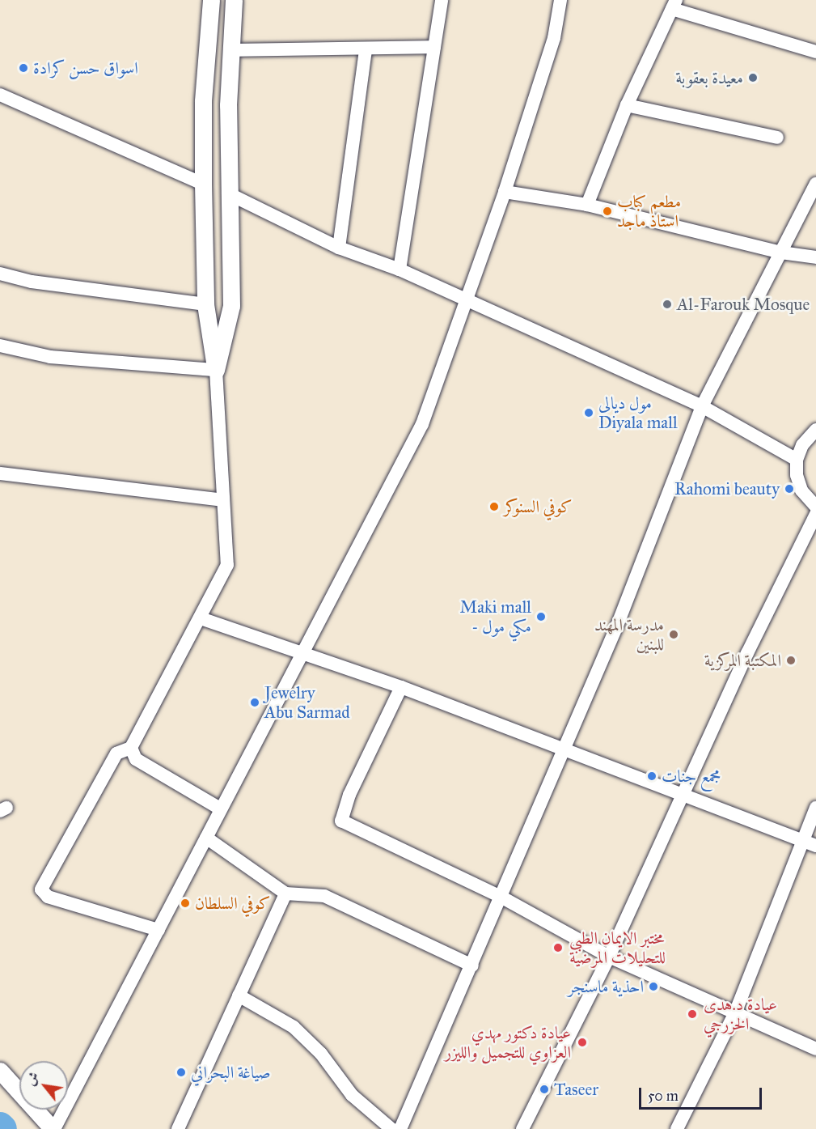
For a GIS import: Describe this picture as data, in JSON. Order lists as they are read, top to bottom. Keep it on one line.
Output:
{"places":["اسواق حسن كرادة","معيدة بعقوبة","مطعم كباب استاذ ماجد","Al-Farouk Mosque","مول ديالى Diyala mall","Rahomi beauty","كوفي السنوكر","Maki mall - مكي مول","مدرسة المهند للبنين","المكتبة المركزية","Jewelry Abu Sarmad","مجمع جنات","كوفي السلطان","مختبر الايمان الطبي للتحليلات المرضية","احذية ماسنجر","عيادة د.هدى الخزرجي","عيادة دكتور مهدي العزاوي للتجميل والليزر","صياغة البحراني","Taseer"],"scale_bar":"50 m","north":"top left"}
